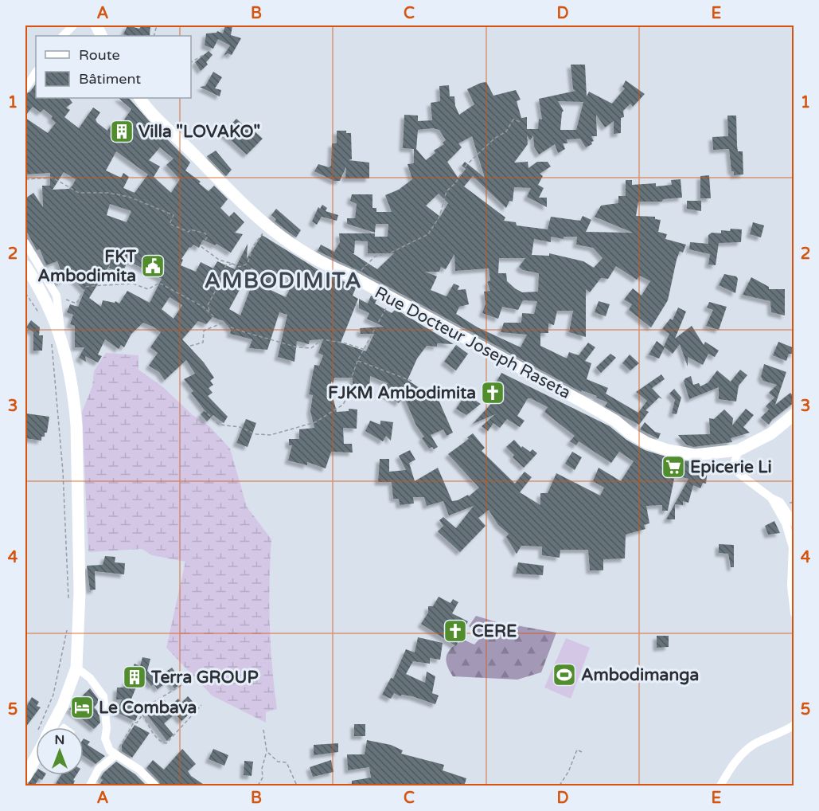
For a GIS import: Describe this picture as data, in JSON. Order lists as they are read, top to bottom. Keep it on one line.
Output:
{"streets":{"main road":["Rue Docteur Joseph Raseta"]},"districts":["AMBODIMITA"],"places":{"building":["Villa \"LOVAKO\"","Terra GROUP"],"public building":["FKT Ambodimita"],"church":["FJKM Ambodimita","CERE"],"supermarket":["Epicerie Li"],"sports":["Ambodimanga"],"hotel":["Le Combava"]},"legend":["Route","Bâtiment"],"north":"top","grid":{"columns":["A","B","C","D","E"],"rows":["1","2","3","4","5"]}}
